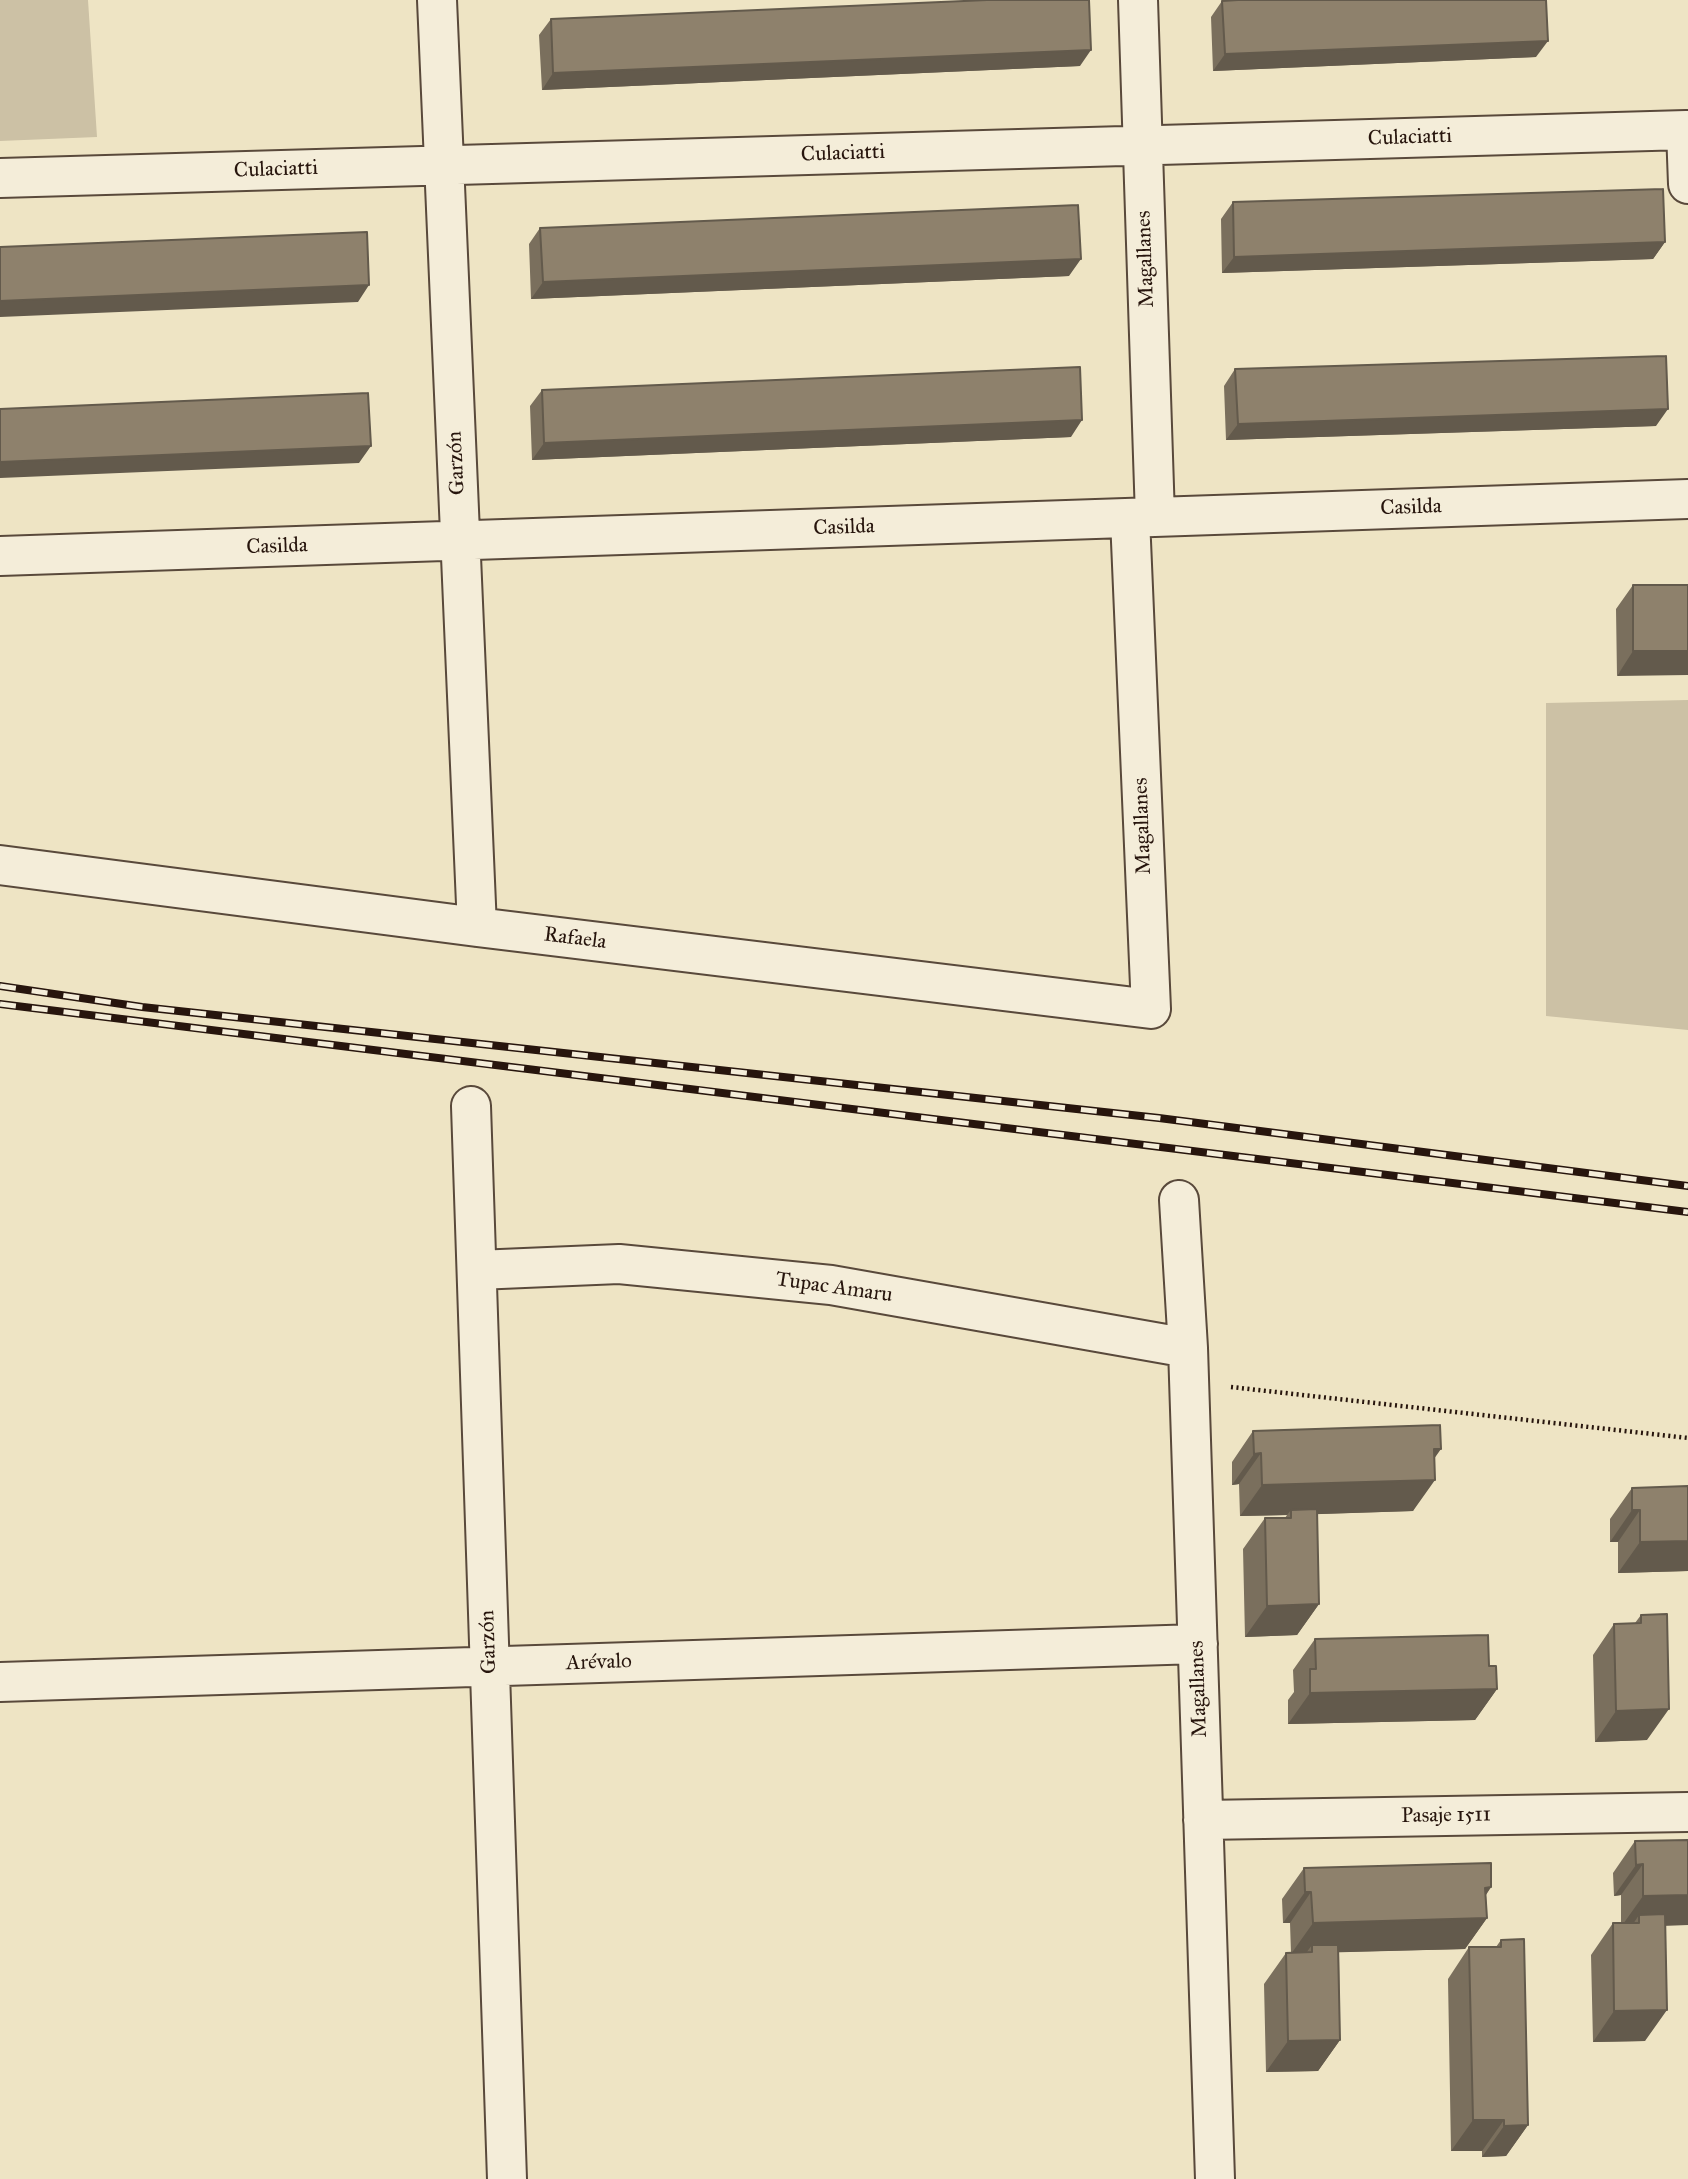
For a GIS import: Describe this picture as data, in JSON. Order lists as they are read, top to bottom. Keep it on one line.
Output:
{"streets":{"street":["Culaciatti","Magallanes","Garzón","Casilda","Rafaela","Tupac Amaru","Arévalo","Pasaje 1511"]},"crossings":[["Culaciatti","Magallanes"],["Culaciatti","Garzón"],["Magallanes","Casilda"],["Magallanes","Rafaela"],["Magallanes","Tupac Amaru"],["Magallanes","Arévalo"],["Magallanes","Pasaje 1511"],["Garzón","Casilda"],["Garzón","Rafaela"],["Garzón","Tupac Amaru"],["Garzón","Arévalo"]]}
